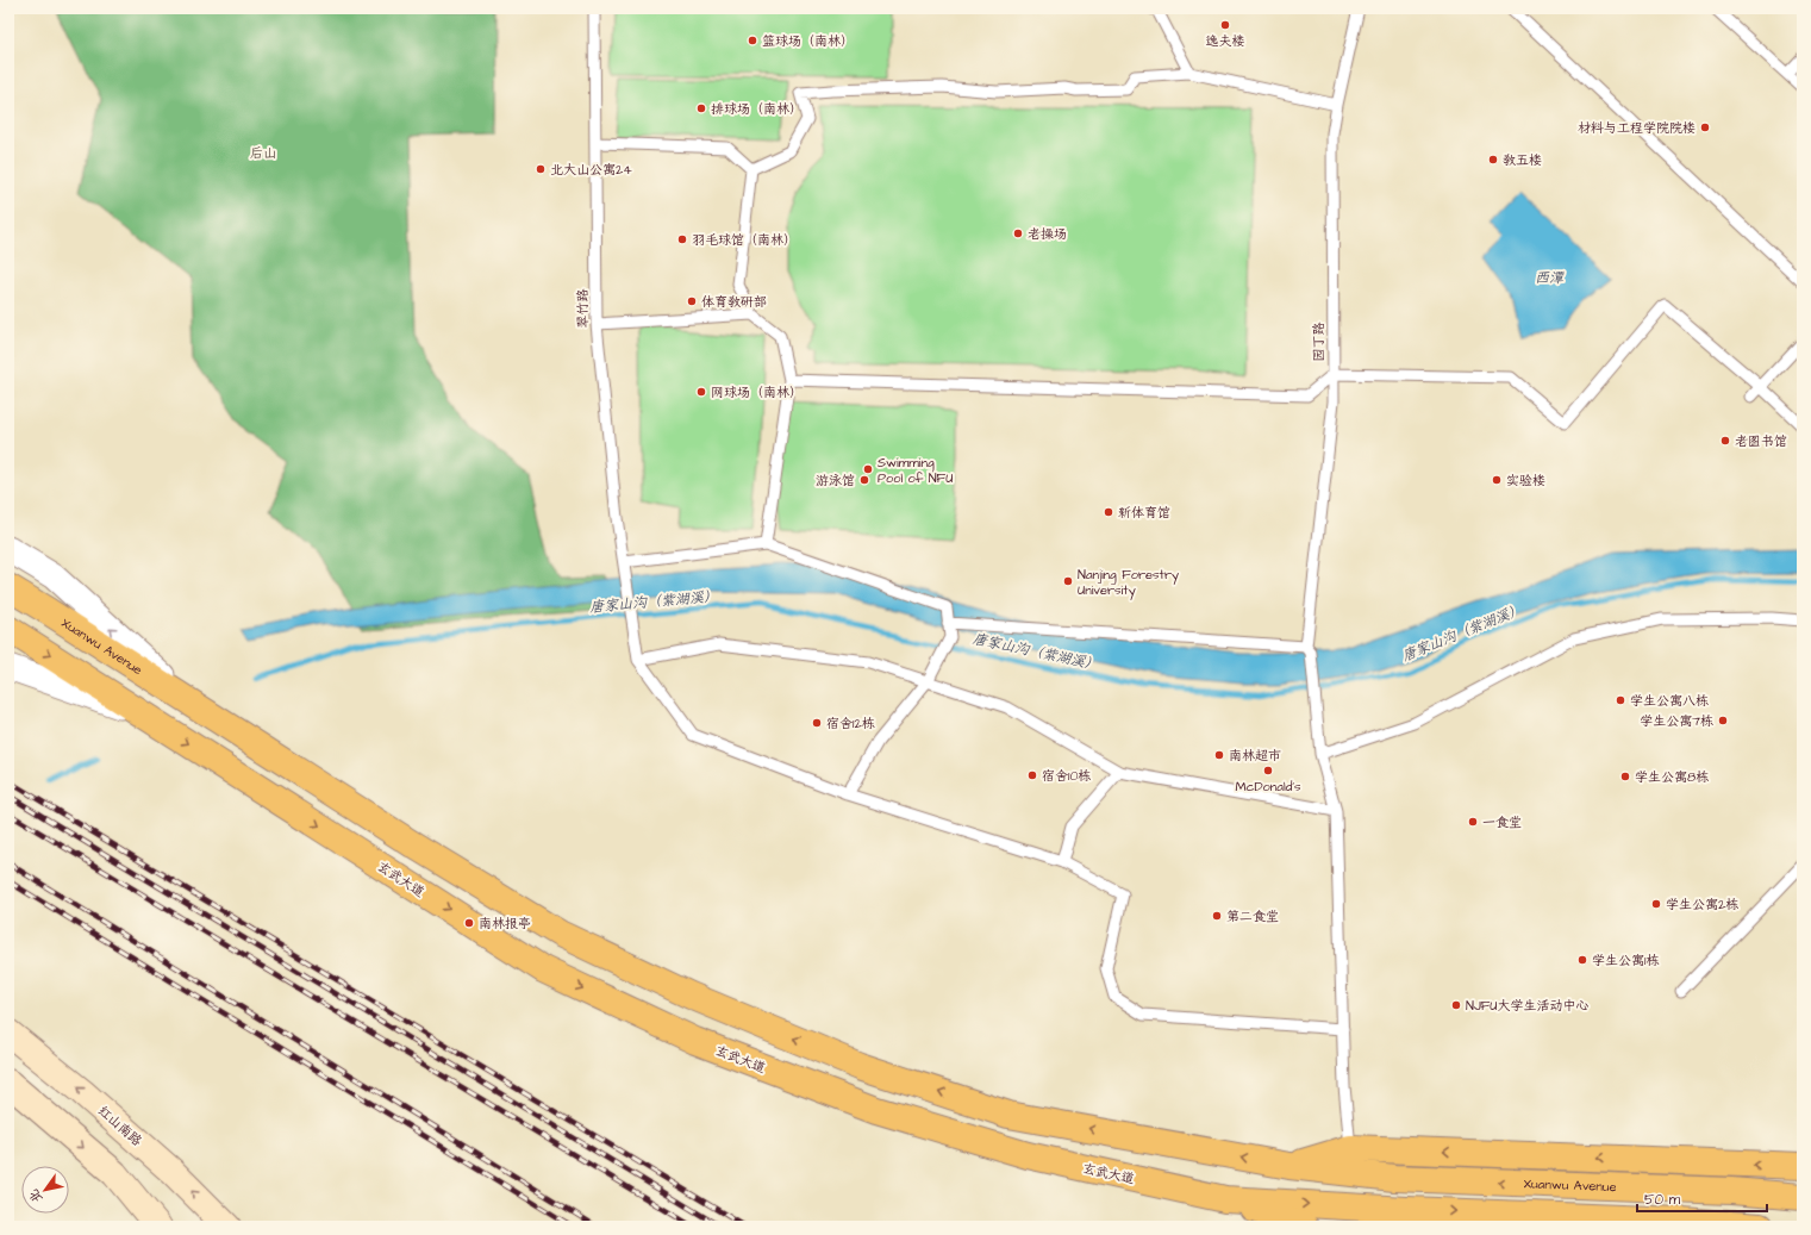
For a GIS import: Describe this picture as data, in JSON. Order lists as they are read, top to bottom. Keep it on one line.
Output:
{"streets":{"highway":["Xuanwu Avenue","玄武大道"],"main road":["红山南路"],"lane":["翠竹路","园丁路"]},"water":["西潭","唐家山沟（紫湖溪）"],"parks":["后山"],"places":["逸夫楼","篮球场（南林）","排球场（南林）","材料与工程学院院楼","教五楼","北大山公寓24","老操场","羽毛球馆（南林）","体育教研部","网球场（南林）","老图书馆","Swimming Pool of NFU","游泳馆","实验楼","新体育馆","Nanjing Forestry University","学生公寓八栋","学生公寓7栋","宿舍12栋","南林超市","McDonald's","宿舍10栋","学生公寓8栋","一食堂","学生公寓2栋","第二食堂","南林报亭","学生公寓1栋","NJFU大学生活动中心"],"scale_bar":"50 m","north":"bottom left"}
